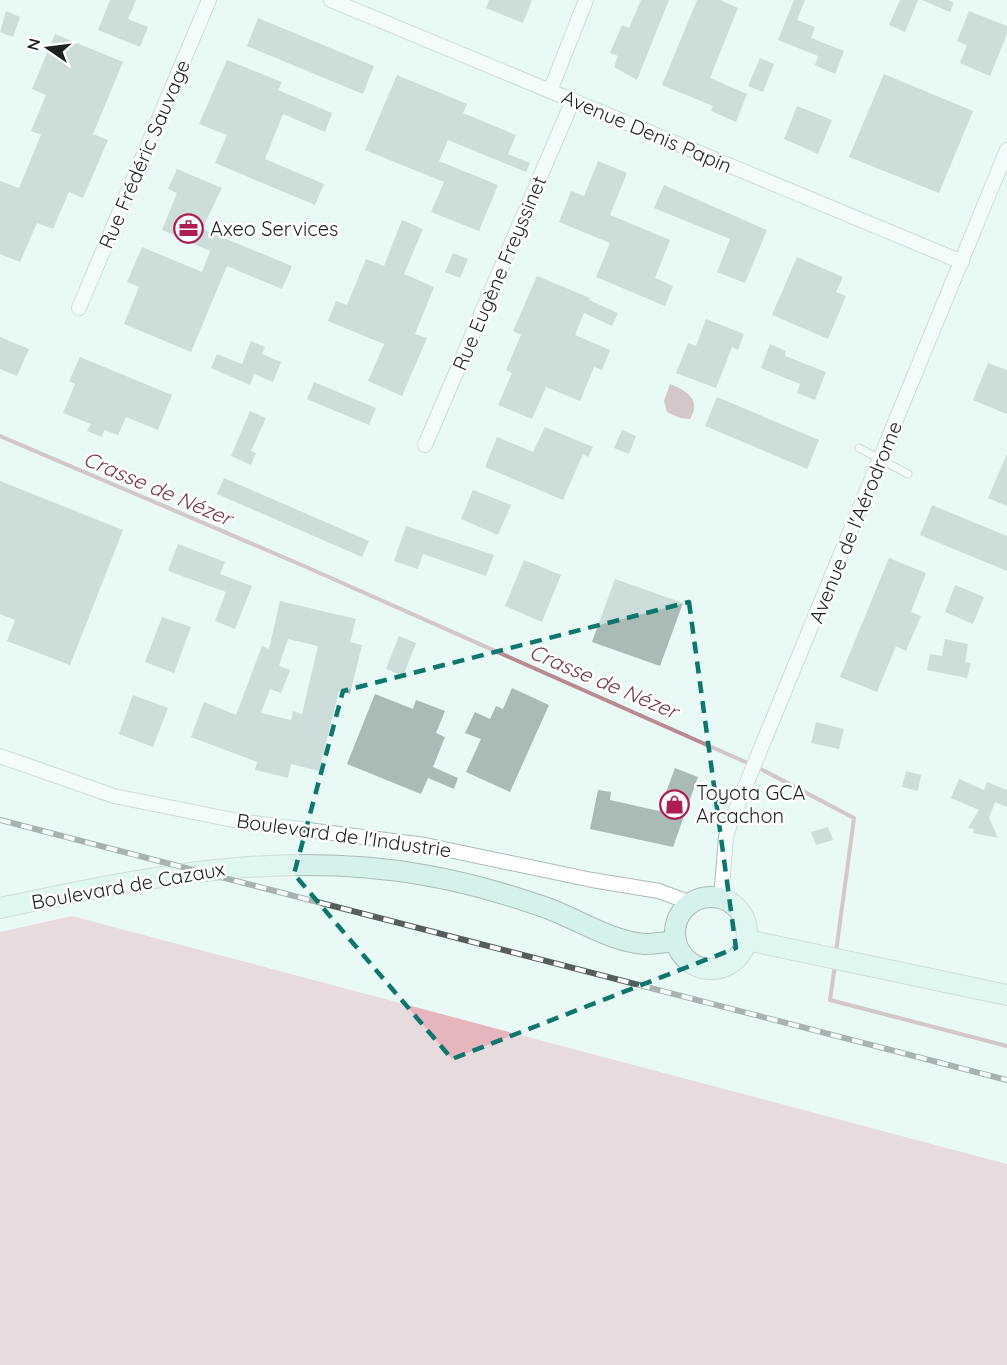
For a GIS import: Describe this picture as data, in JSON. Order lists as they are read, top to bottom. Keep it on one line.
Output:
{"streets":{"main road":["Boulevard de Cazaux"],"street":["Avenue Denis Papin","Rue Frédéric Sauvage","Rue Eugène Freyssinet","Avenue de l'Aérodrome","Boulevard de l'Industrie"]},"crossings":[["Avenue Denis Papin","Rue Eugène Freyssinet"],["Avenue Denis Papin","Avenue de l'Aérodrome"],["Avenue de l'Aérodrome","Boulevard de l'Industrie"],["Avenue de l'Aérodrome","Boulevard de Cazaux"],["Boulevard de l'Industrie","Boulevard de Cazaux"]],"water":["Crasse de Nézer"],"places":{"office":["Axeo Services"],"shop":["Toyota GCA Arcachon"]},"north":"left"}
